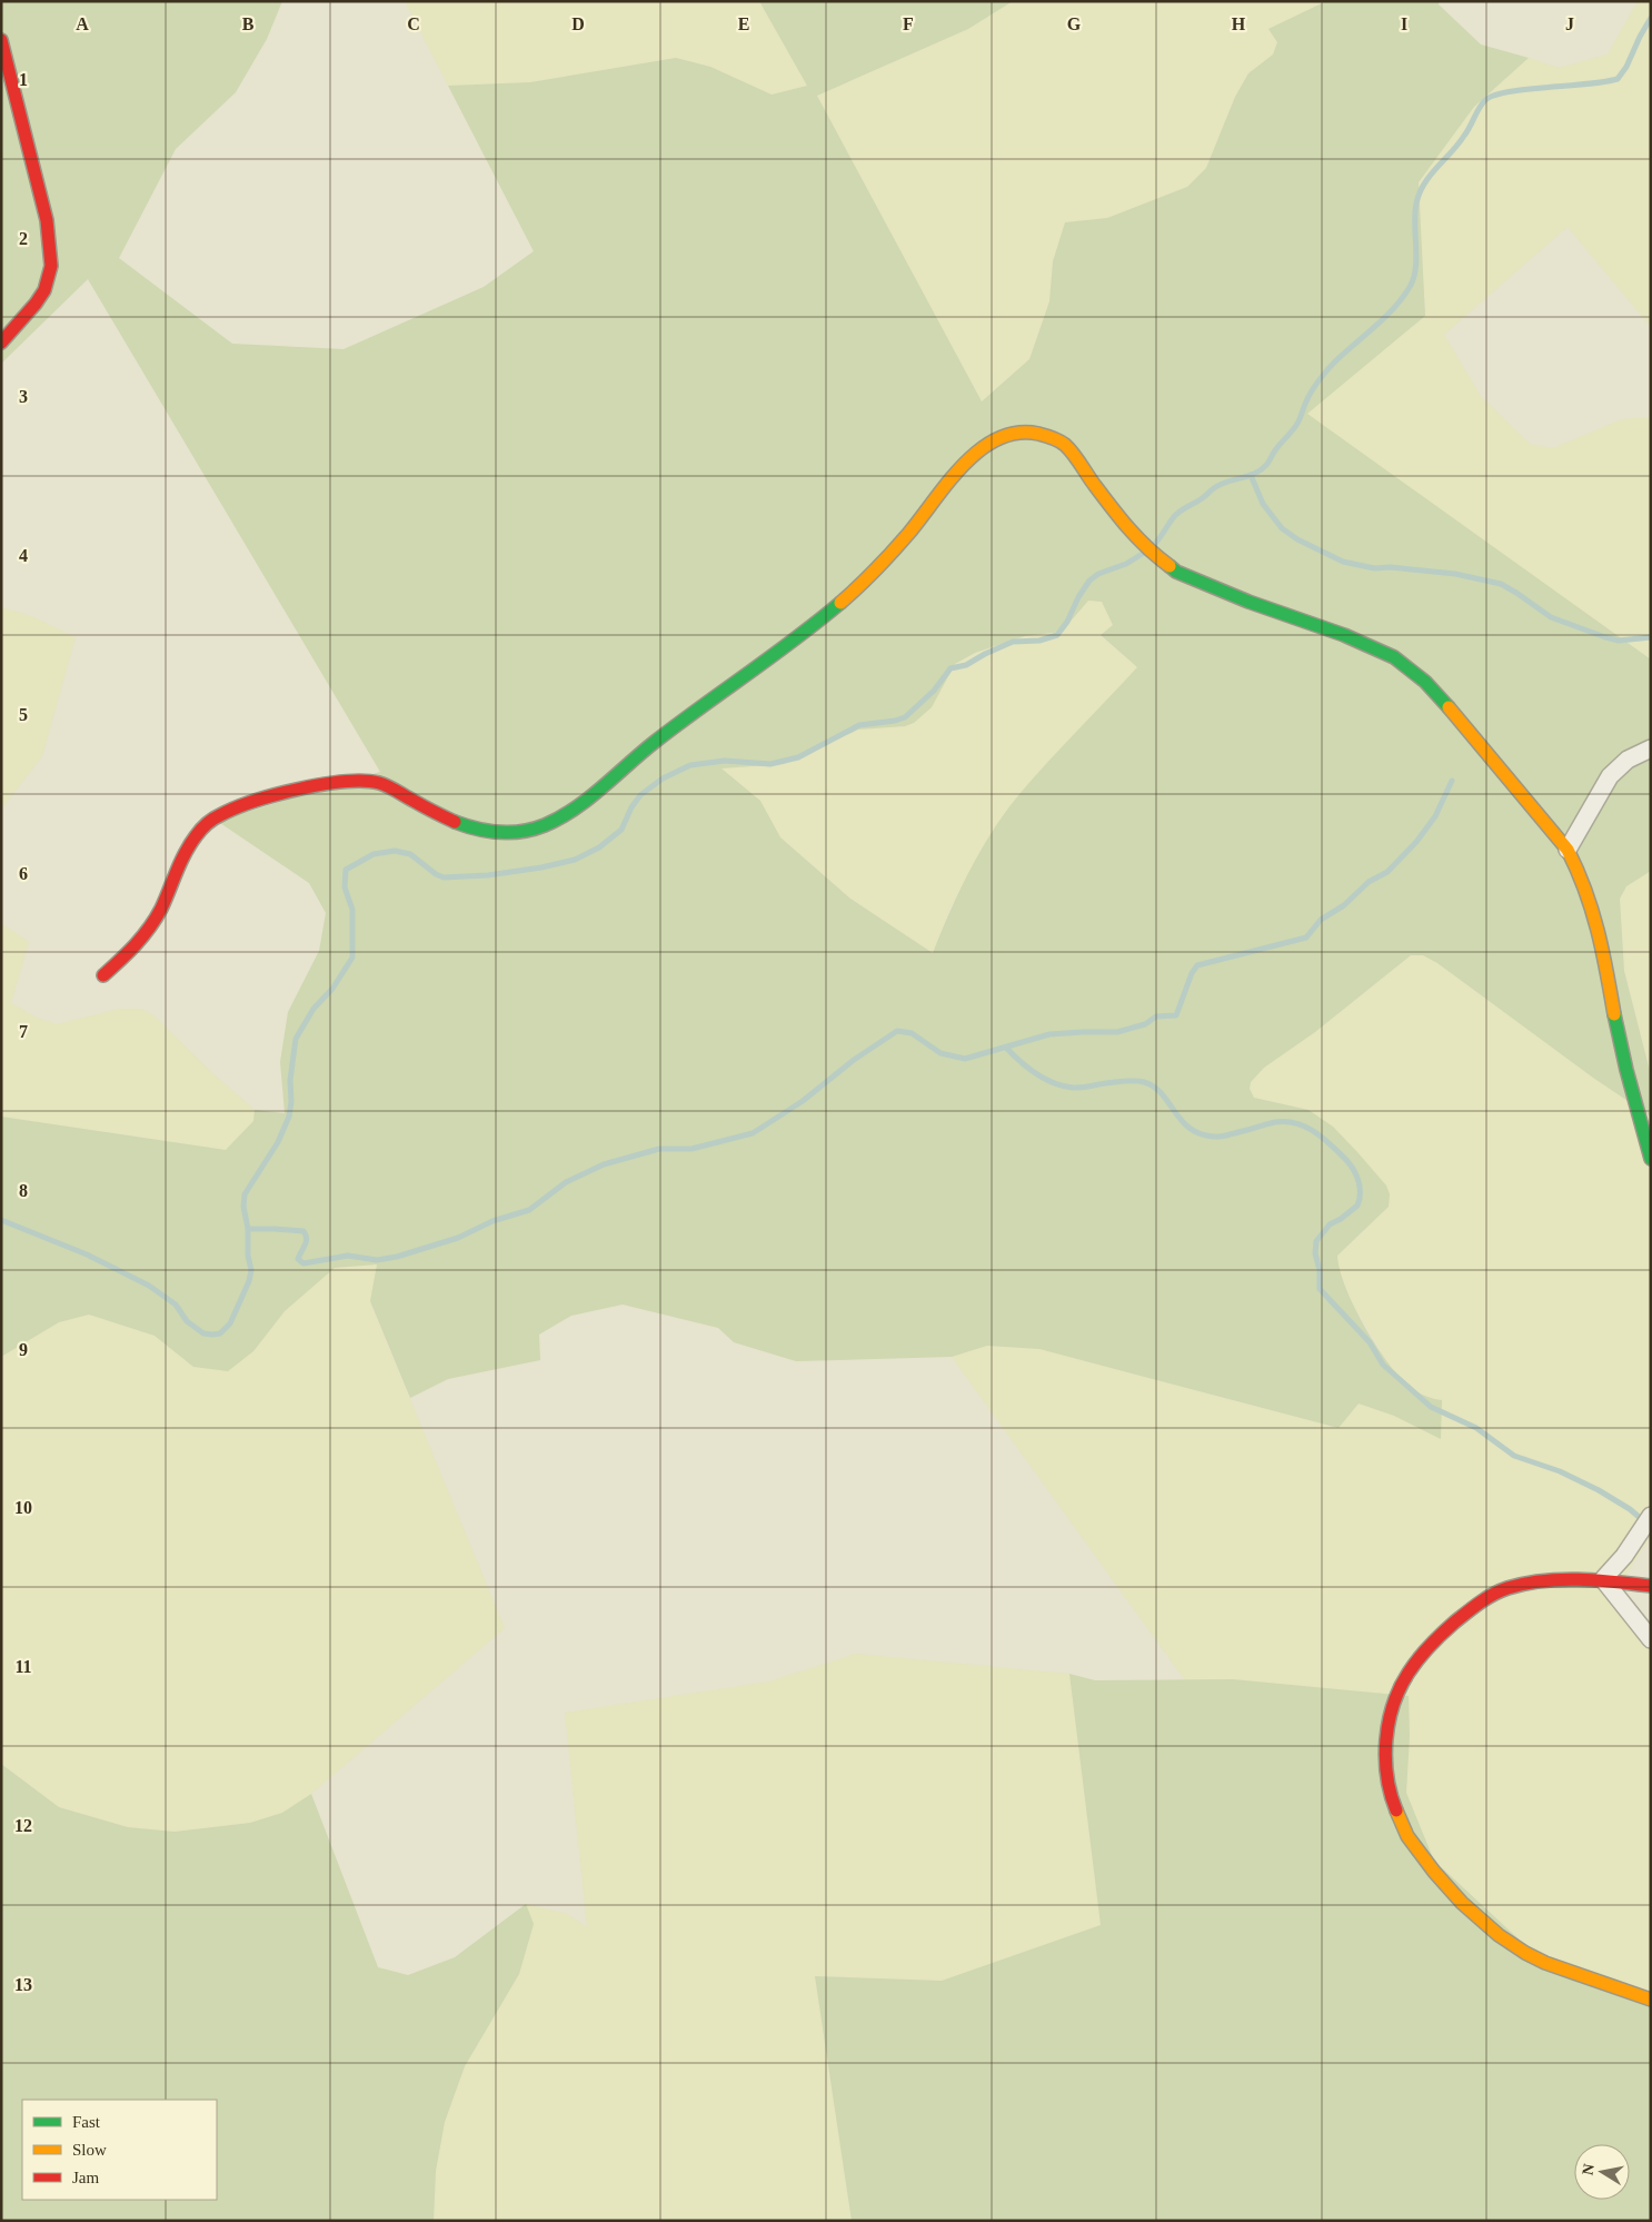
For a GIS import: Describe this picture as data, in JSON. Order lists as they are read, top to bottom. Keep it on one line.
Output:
{"legend":["Fast","Slow","Jam"],"north":"left","grid":{"columns":["A","B","C","D","E","F","G","H","I","J"],"rows":["1","2","3","4","5","6","7","8","9","10","11","12","13"]}}
